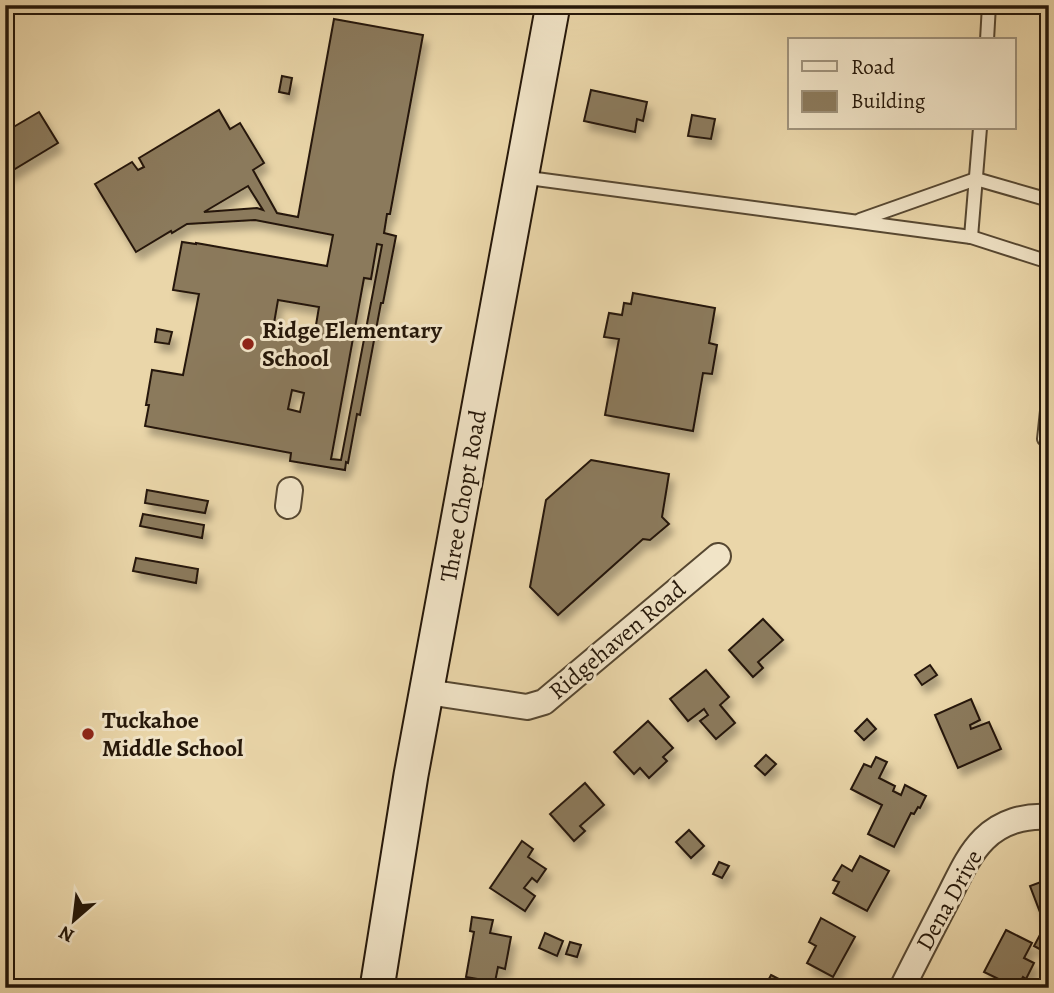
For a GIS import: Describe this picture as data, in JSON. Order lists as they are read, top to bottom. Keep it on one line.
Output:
{"streets":{"main road":["Three Chopt Road"],"street":["Ridgehaven Road","Dena Drive"]},"crossings":[["Three Chopt Road","Ridgehaven Road"]],"places":["Ridge Elementary School","Tuckahoe Middle School"],"legend":["Road","Building"],"north":"bottom left"}
